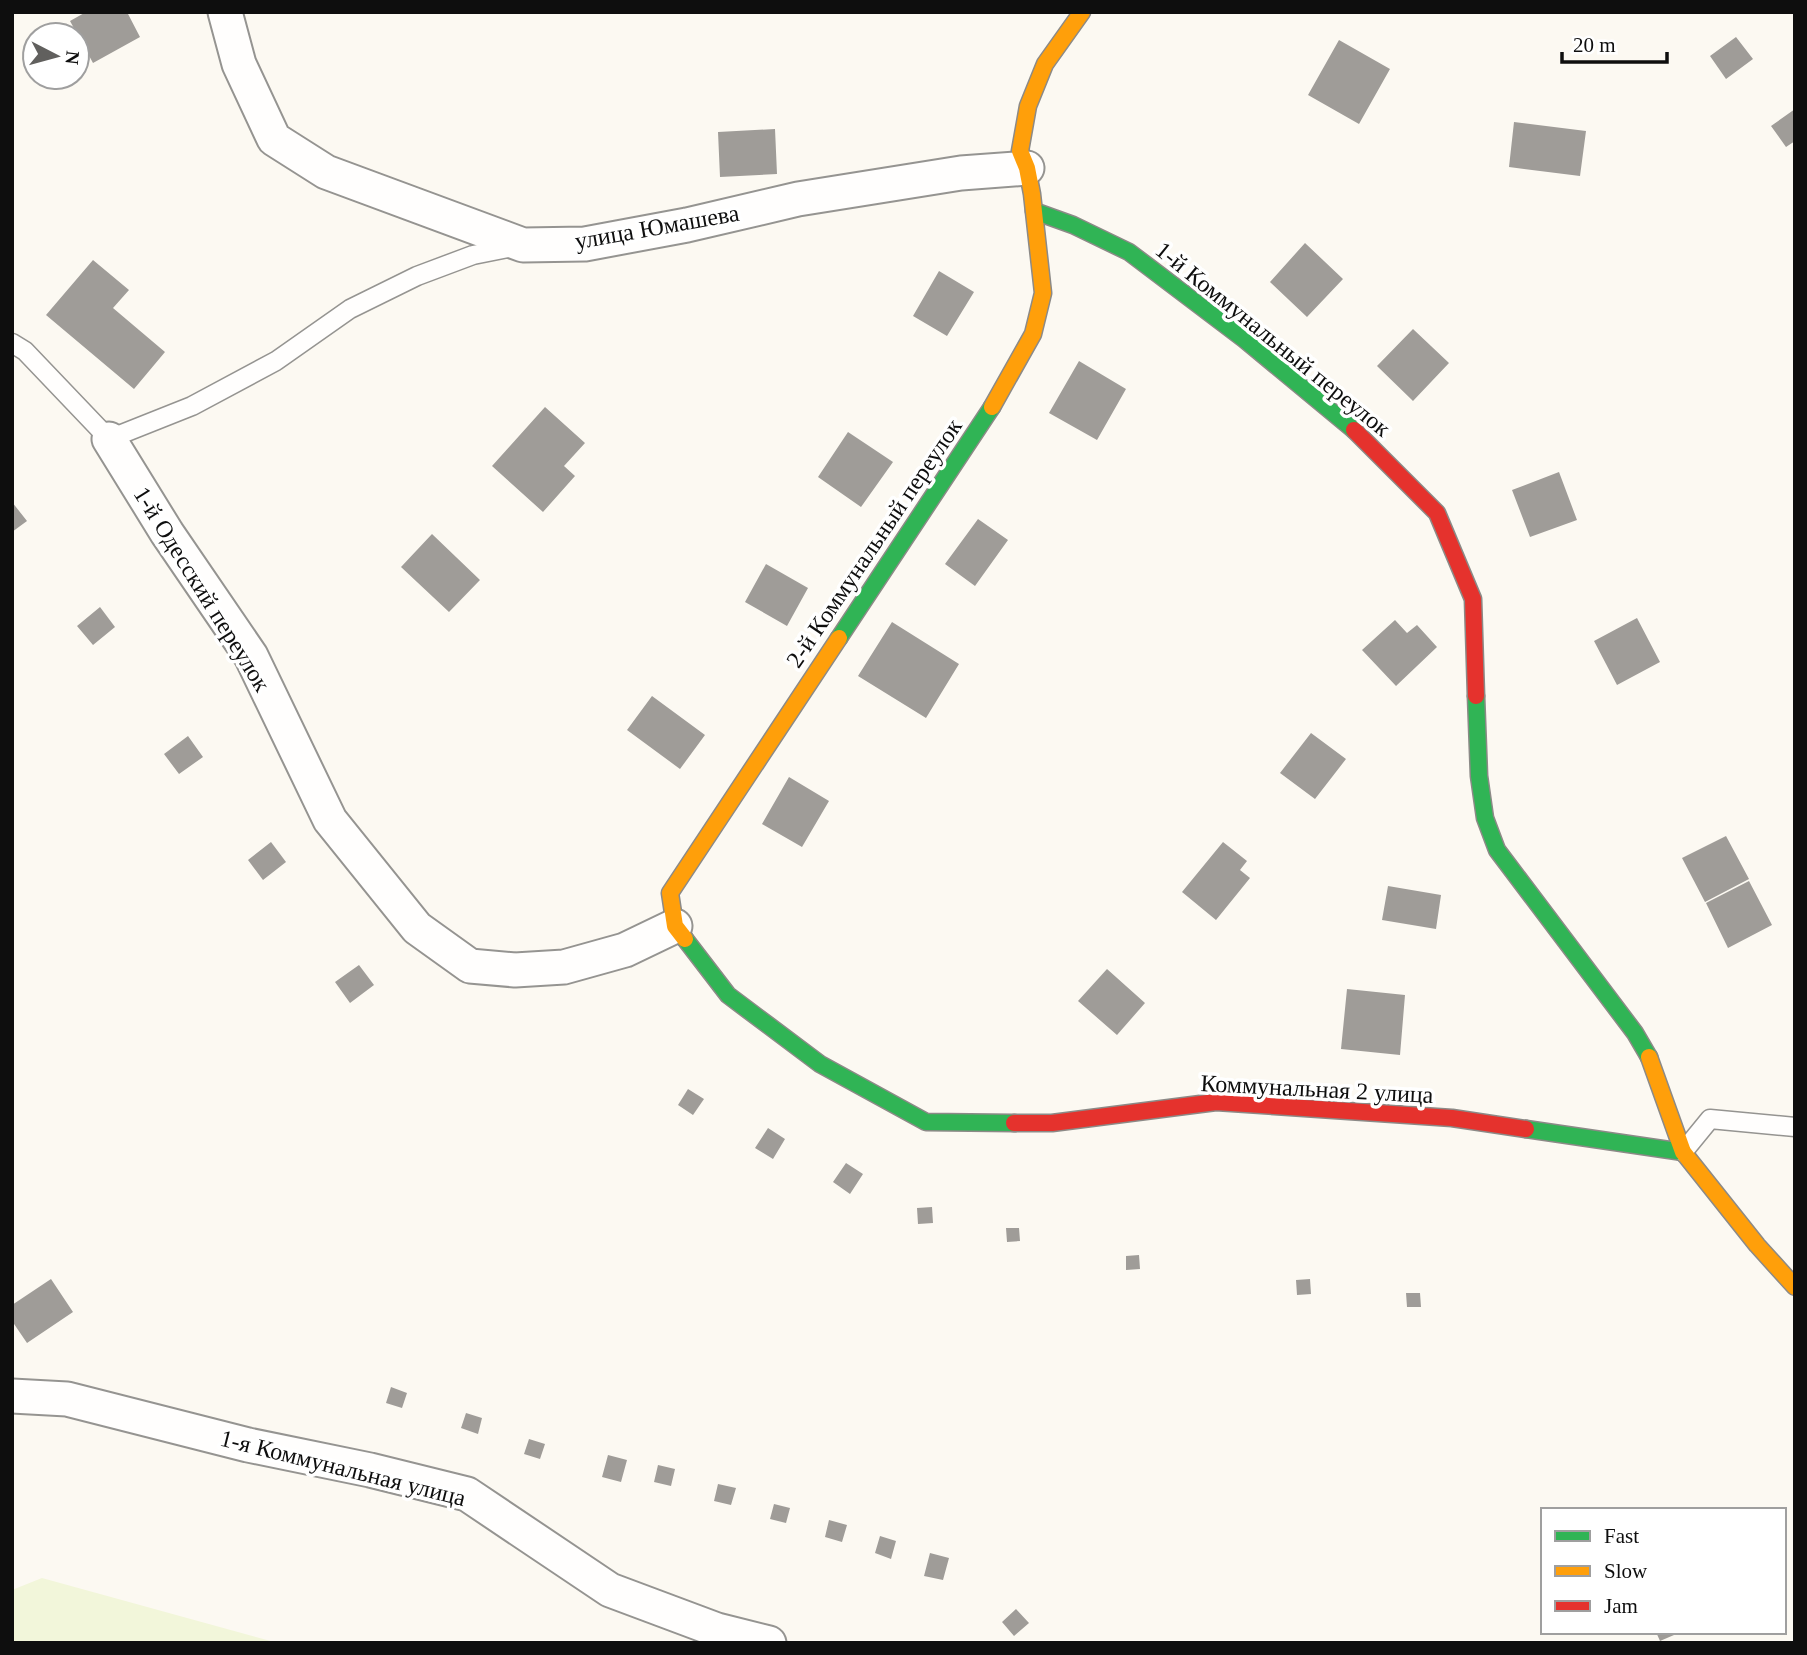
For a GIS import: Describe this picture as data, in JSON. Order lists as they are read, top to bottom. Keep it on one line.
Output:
{"streets":{"street":["улица Юмашева","1-й Коммунальный переулок","2-й Коммунальный переулок","1-й Одесский переулок","Коммунальная 2 улица","1-я Коммунальная улица"]},"crossings":[["улица Юмашева","2-й Коммунальный переулок"],["1-й Коммунальный переулок","2-й Коммунальный переулок"],["1-й Коммунальный переулок","Коммунальная 2 улица"],["2-й Коммунальный переулок","Коммунальная 2 улица"],["1-й Одесский переулок","Коммунальная 2 улица"]],"legend":["Fast","Slow","Jam"],"scale_bar":"20 m","north":"right"}
